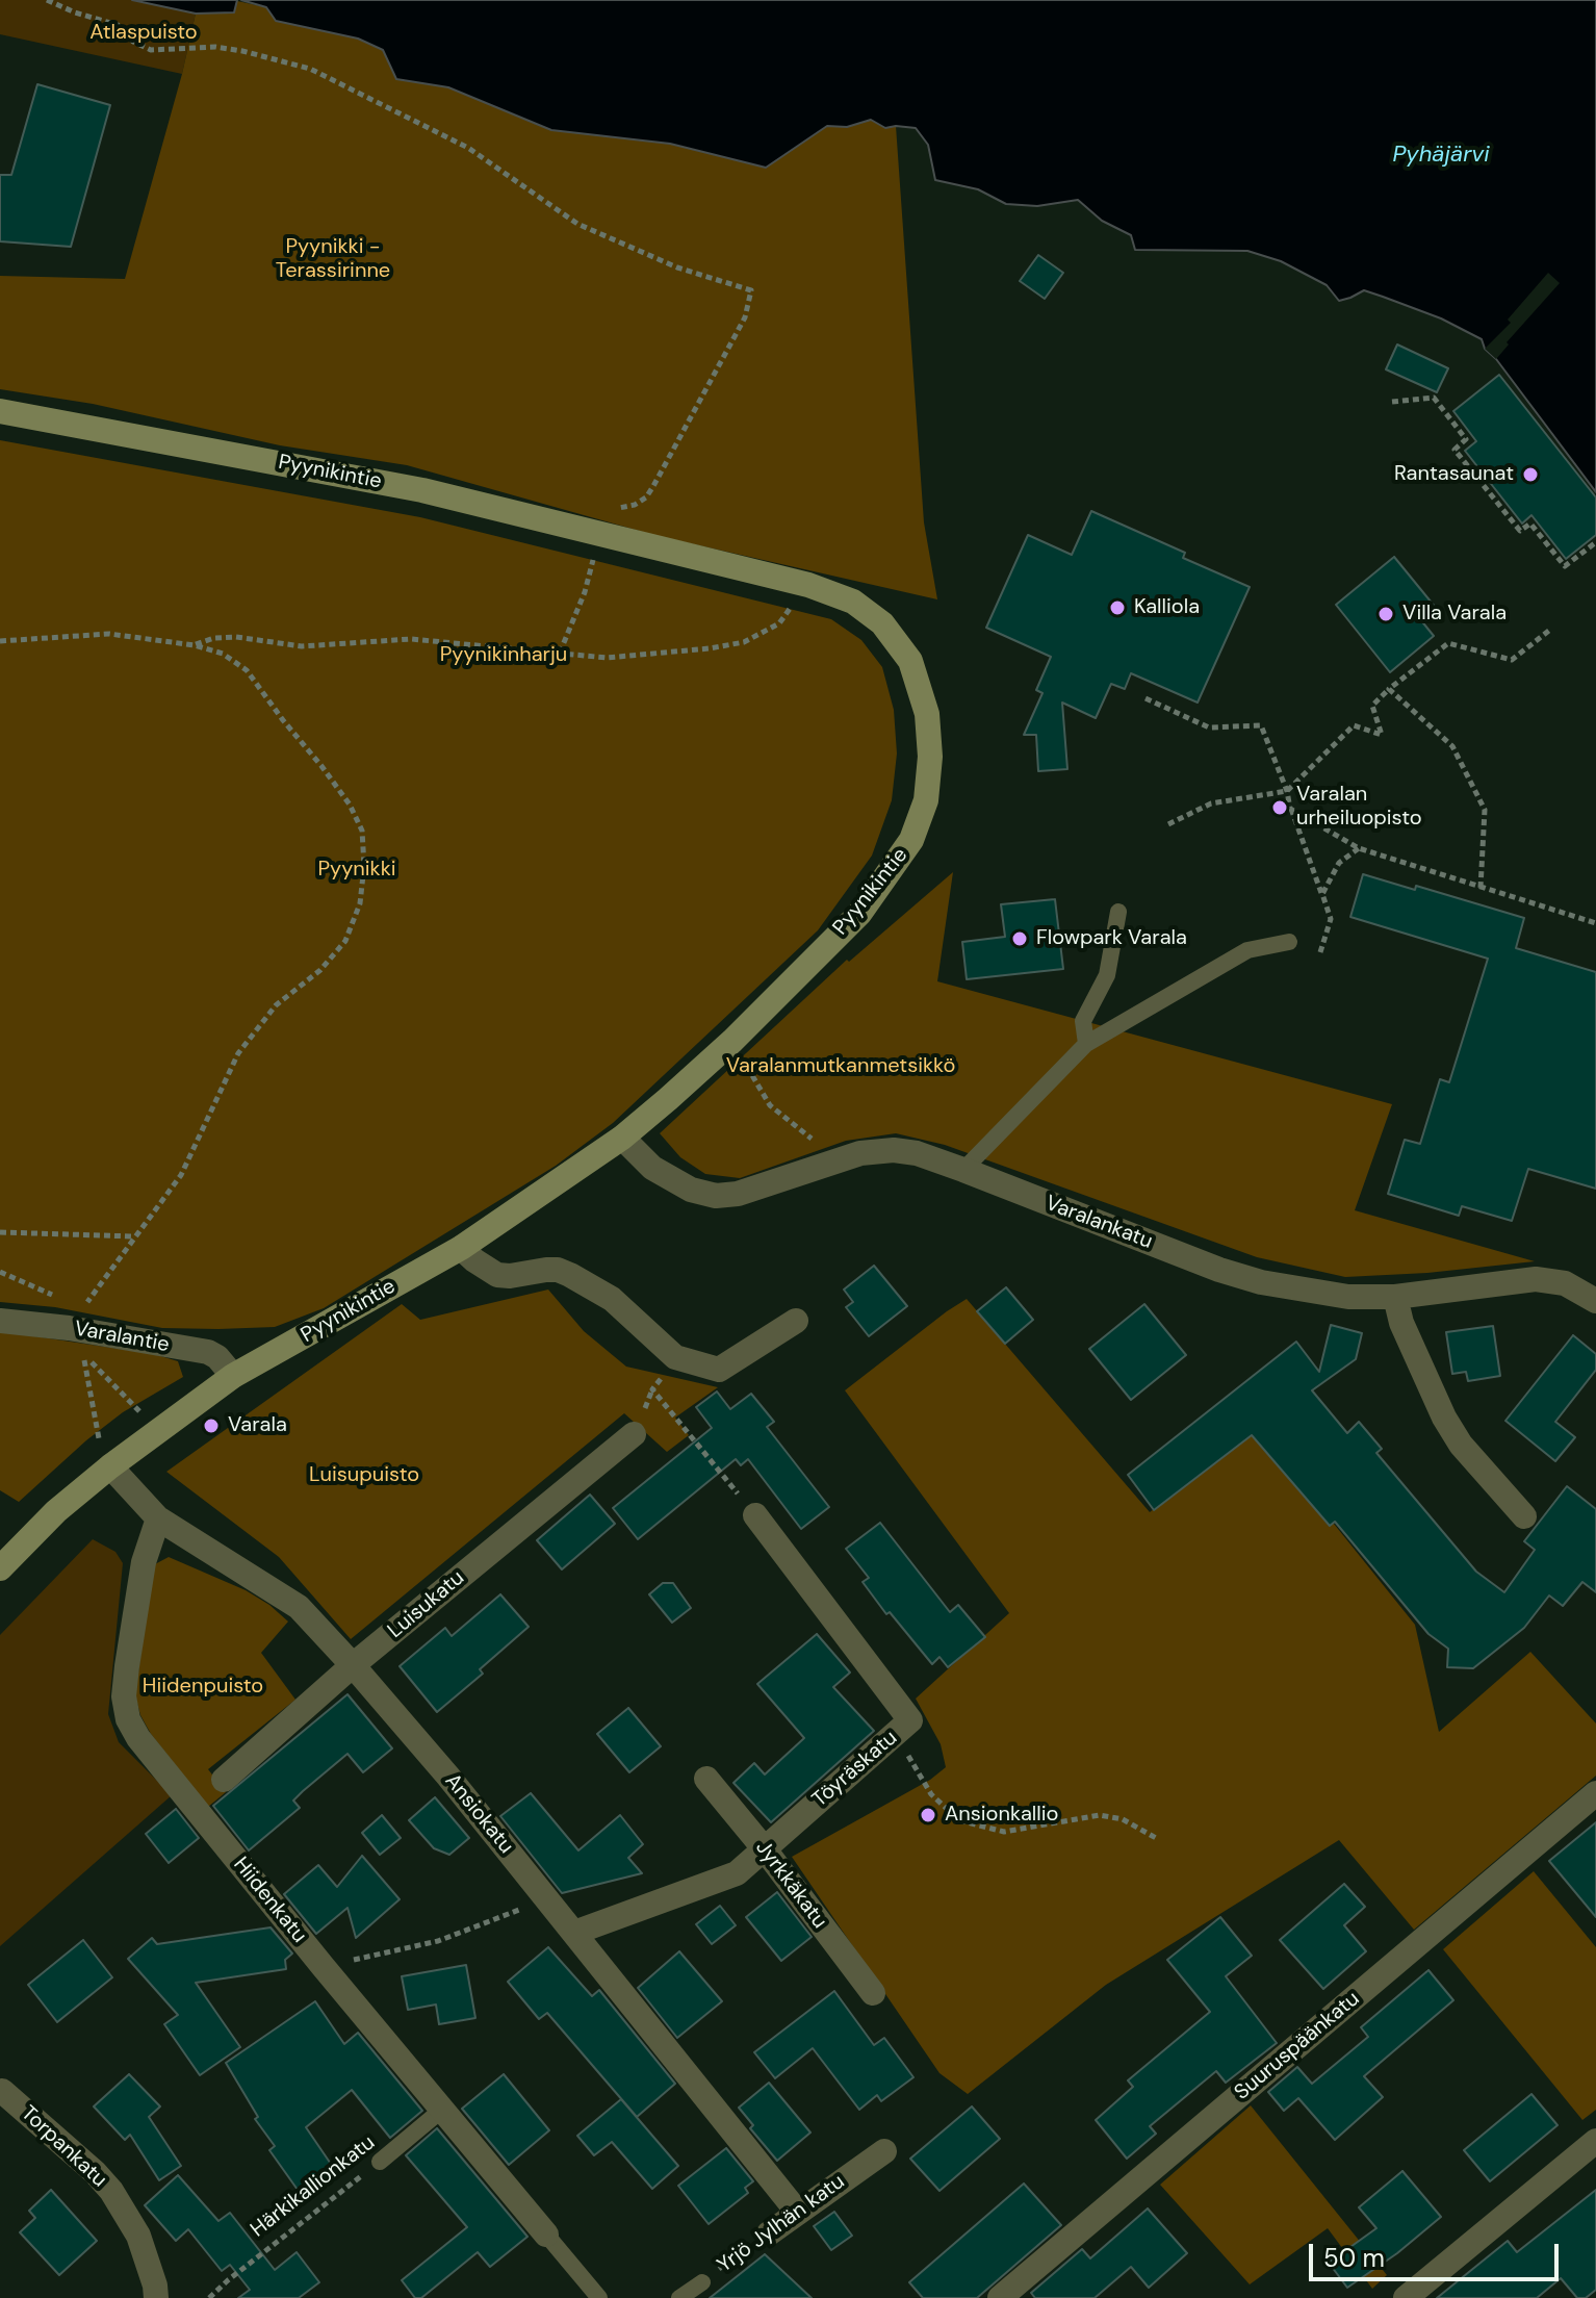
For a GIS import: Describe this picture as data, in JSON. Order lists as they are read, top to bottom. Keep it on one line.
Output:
{"streets":{"street":["Pyynikintie","Varalankatu","Varalantie","Luisukatu","Töyräskatu","Ansiokatu","Jyrkkäkatu","Hiidenkatu","Suuruspäänkatu","Torpankatu","Yrjö Jylhän katu"],"lane":["Härkikallionkatu"]},"crossings":[["Pyynikintie","Varalankatu"],["Pyynikintie","Varalantie"],["Pyynikintie","Ansiokatu"],["Luisukatu","Ansiokatu"],["Töyräskatu","Ansiokatu"],["Töyräskatu","Jyrkkäkatu"],["Ansiokatu","Hiidenkatu"],["Ansiokatu","Yrjö Jylhän katu"],["Hiidenkatu","Härkikallionkatu"]],"water":["Pyhäjärvi"],"parks":["Atlaspuisto","Pyynikki - Terassirinne","Pyynikinharju","Pyynikki","Varalanmutkanmetsikkö","Luisupuisto","Hiidenpuisto"],"places":["Rantasaunat","Kalliola","Villa Varala","Varalan urheiluopisto","Flowpark Varala","Varala","Ansionkallio"],"scale_bar":"50 m"}
